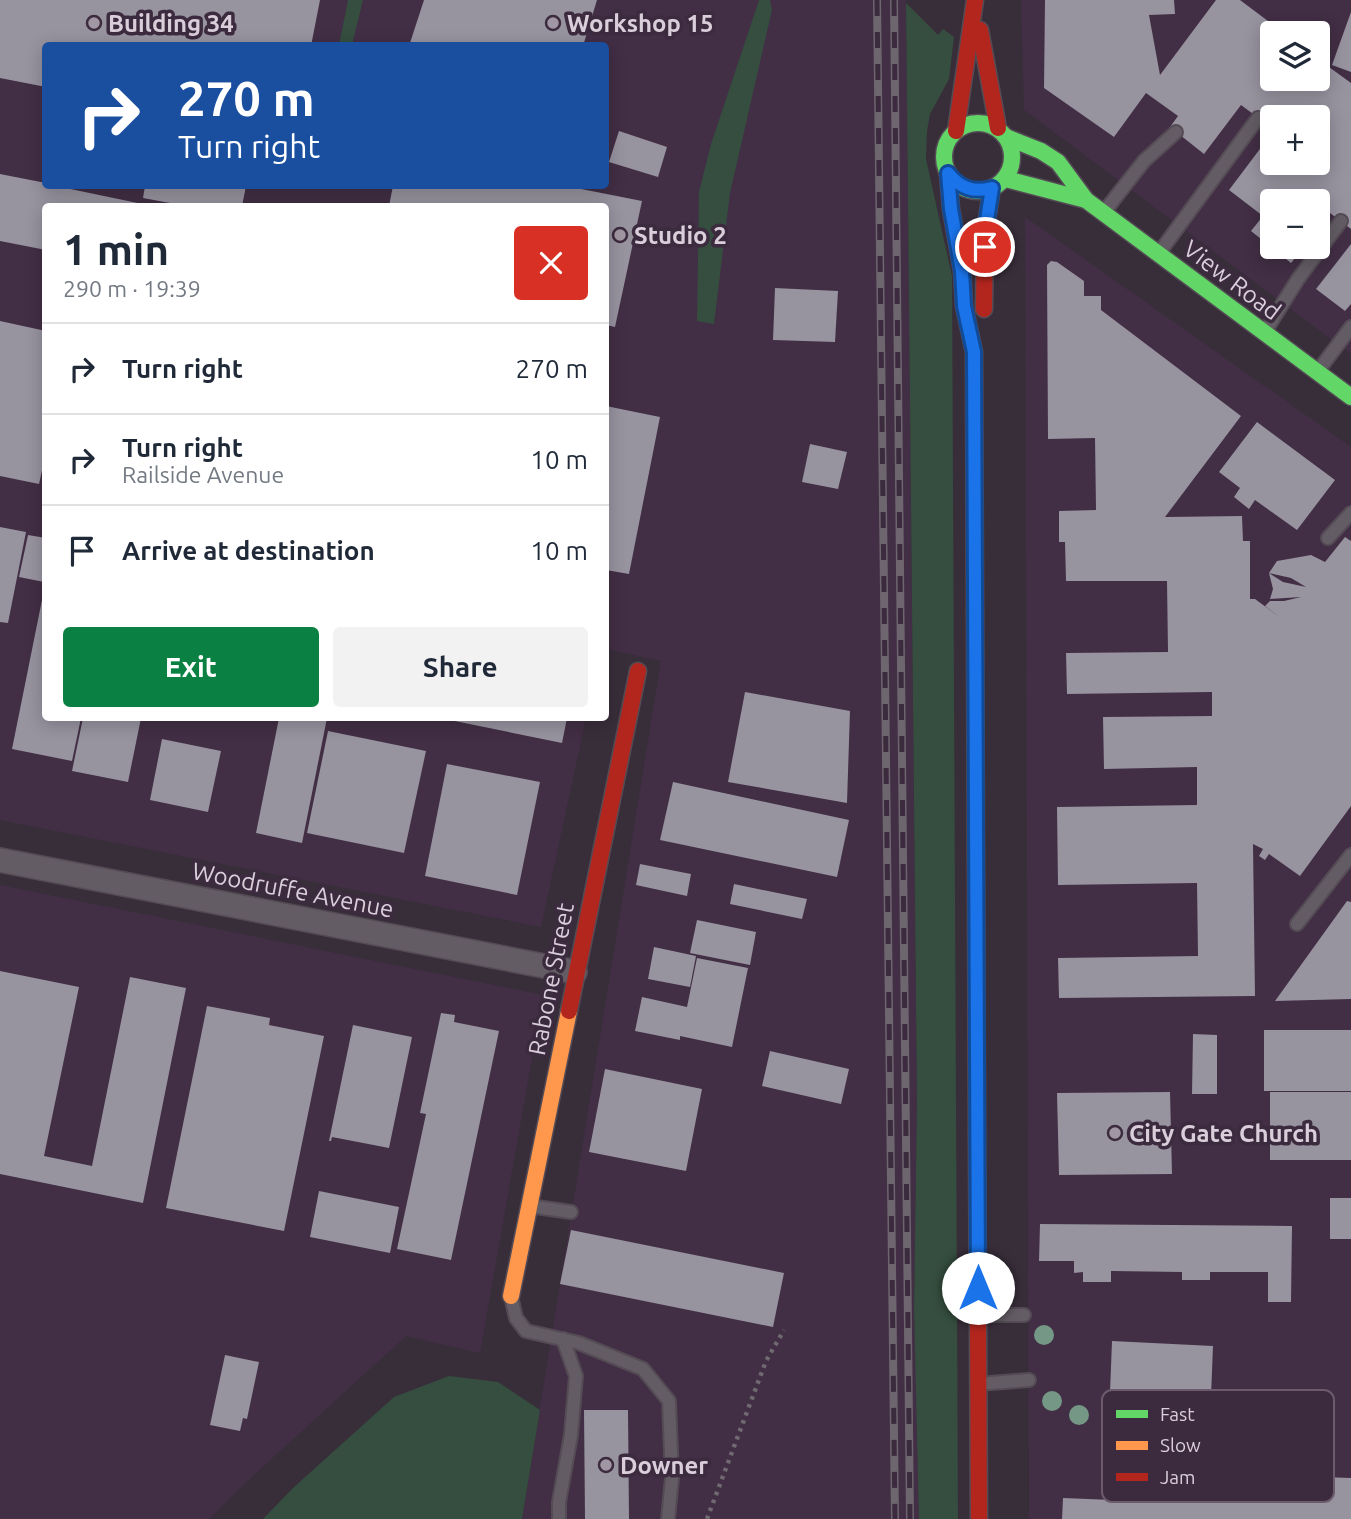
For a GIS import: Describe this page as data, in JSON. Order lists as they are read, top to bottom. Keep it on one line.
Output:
{"streets":{"main road":["View Road","Rabone Street"],"street":["Woodruffe Avenue"]},"crossings":[["Woodruffe Avenue","Rabone Street"]],"places":["Building 34","Workshop 15","Studio 2","City Gate Church","Downer"],"legend":["Fast","Slow","Jam"],"page":{"map_buttons":["+","−"],"turn":["270 m","Turn right"],"heading":["1 min","290 m · 19:39"],"list":[{"name":"Turn right","value":"270 m"},{"name":"Turn right","note":"Railside Avenue","value":"10 m"},{"name":"Arrive at destination","value":"10 m"}],"buttons":["Exit","Share"]}}
